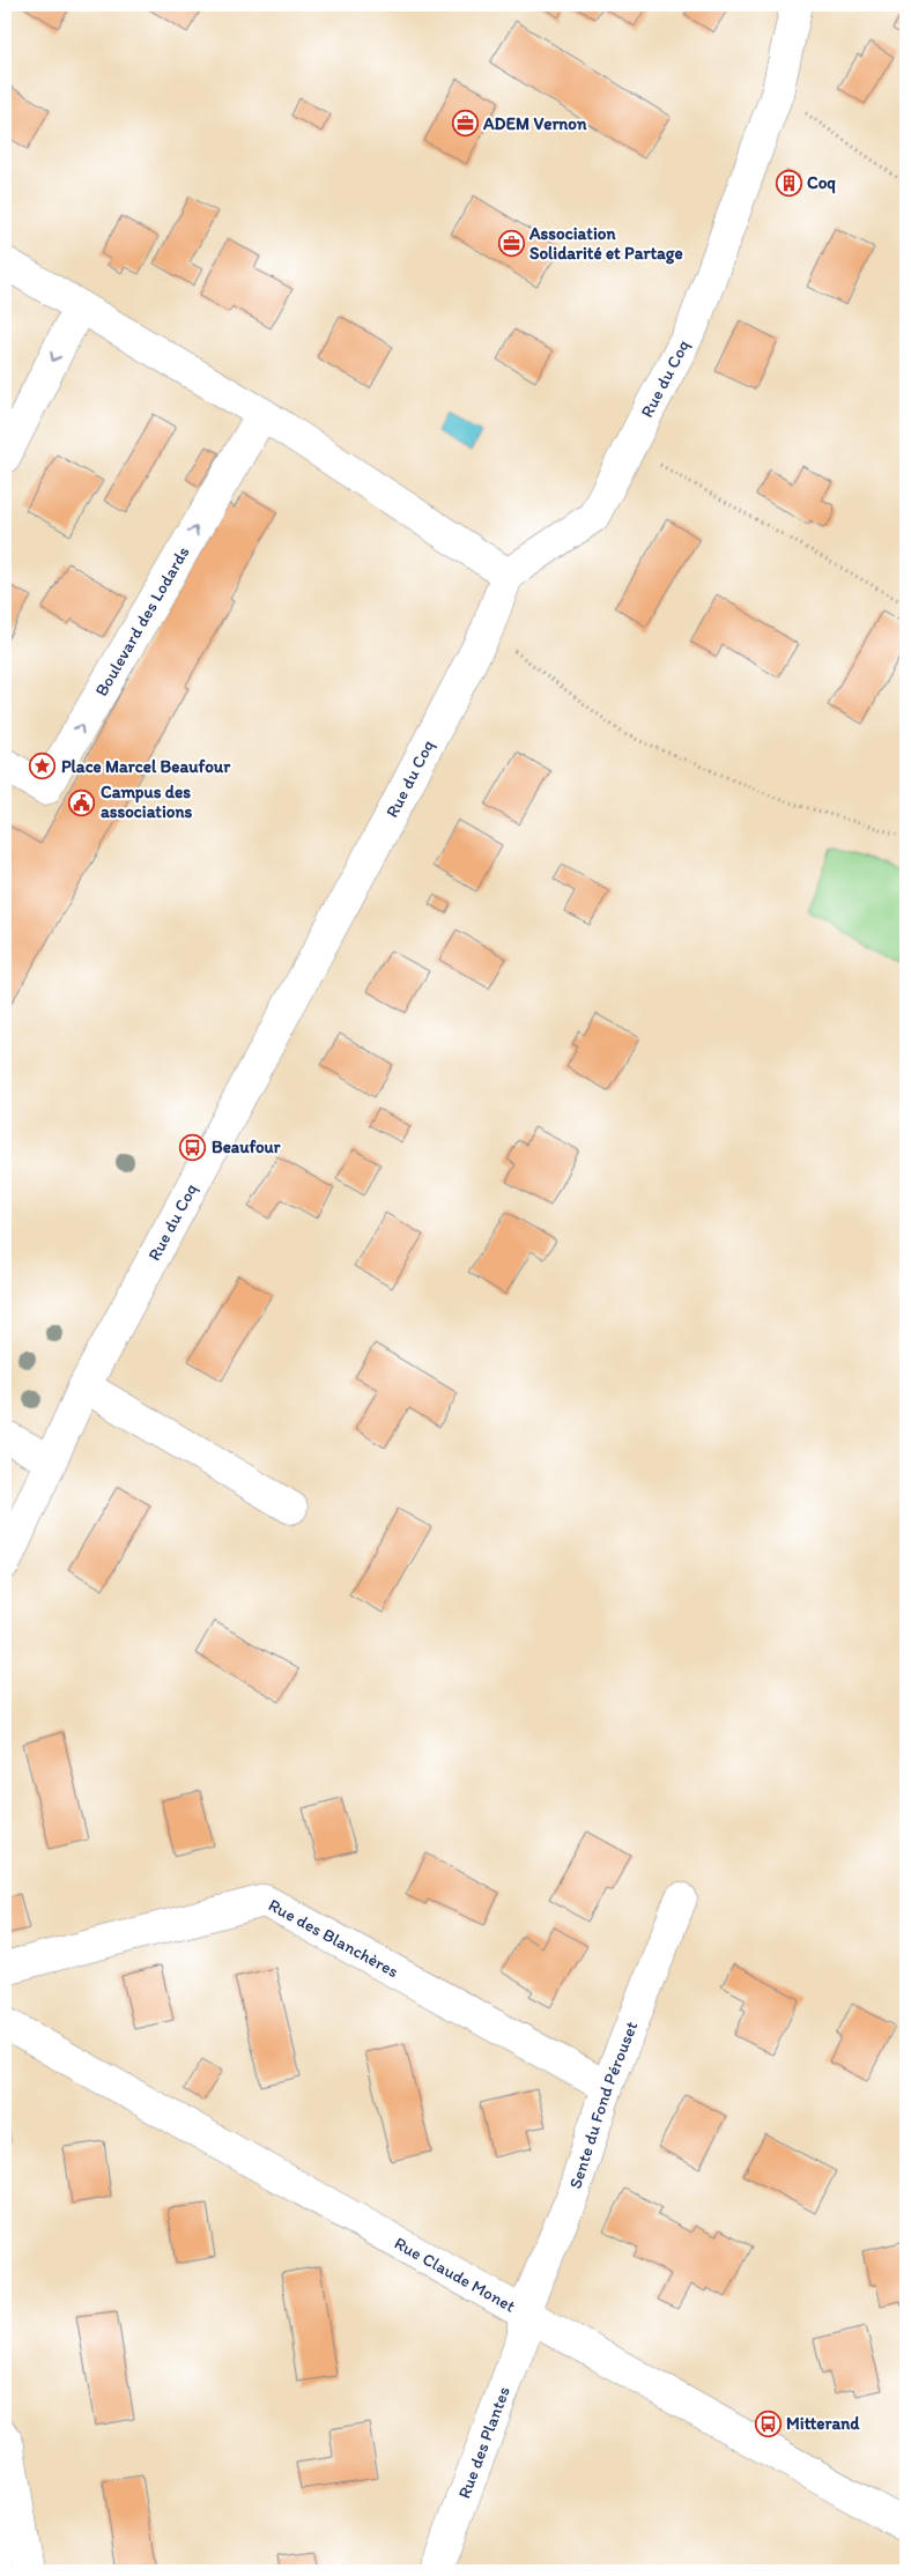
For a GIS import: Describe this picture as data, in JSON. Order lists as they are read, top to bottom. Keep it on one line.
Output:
{"streets":{"street":["Rue du Coq","Boulevard des Lodards","Rue des Blanchères","Sente du Fond Pérouset","Rue Claude Monet","Rue des Plantes"]},"crossings":[["Rue des Blanchères","Sente du Fond Pérouset"],["Sente du Fond Pérouset","Rue Claude Monet"],["Sente du Fond Pérouset","Rue des Plantes"],["Rue Claude Monet","Rue des Plantes"]],"places":{"office":["ADEM Vernon","Association Solidarité et Partage"],"building":["Coq"],"place":["Place Marcel Beaufour"],"public building":["Campus des associations"],"bus stop":["Beaufour","Mitterand"]}}
